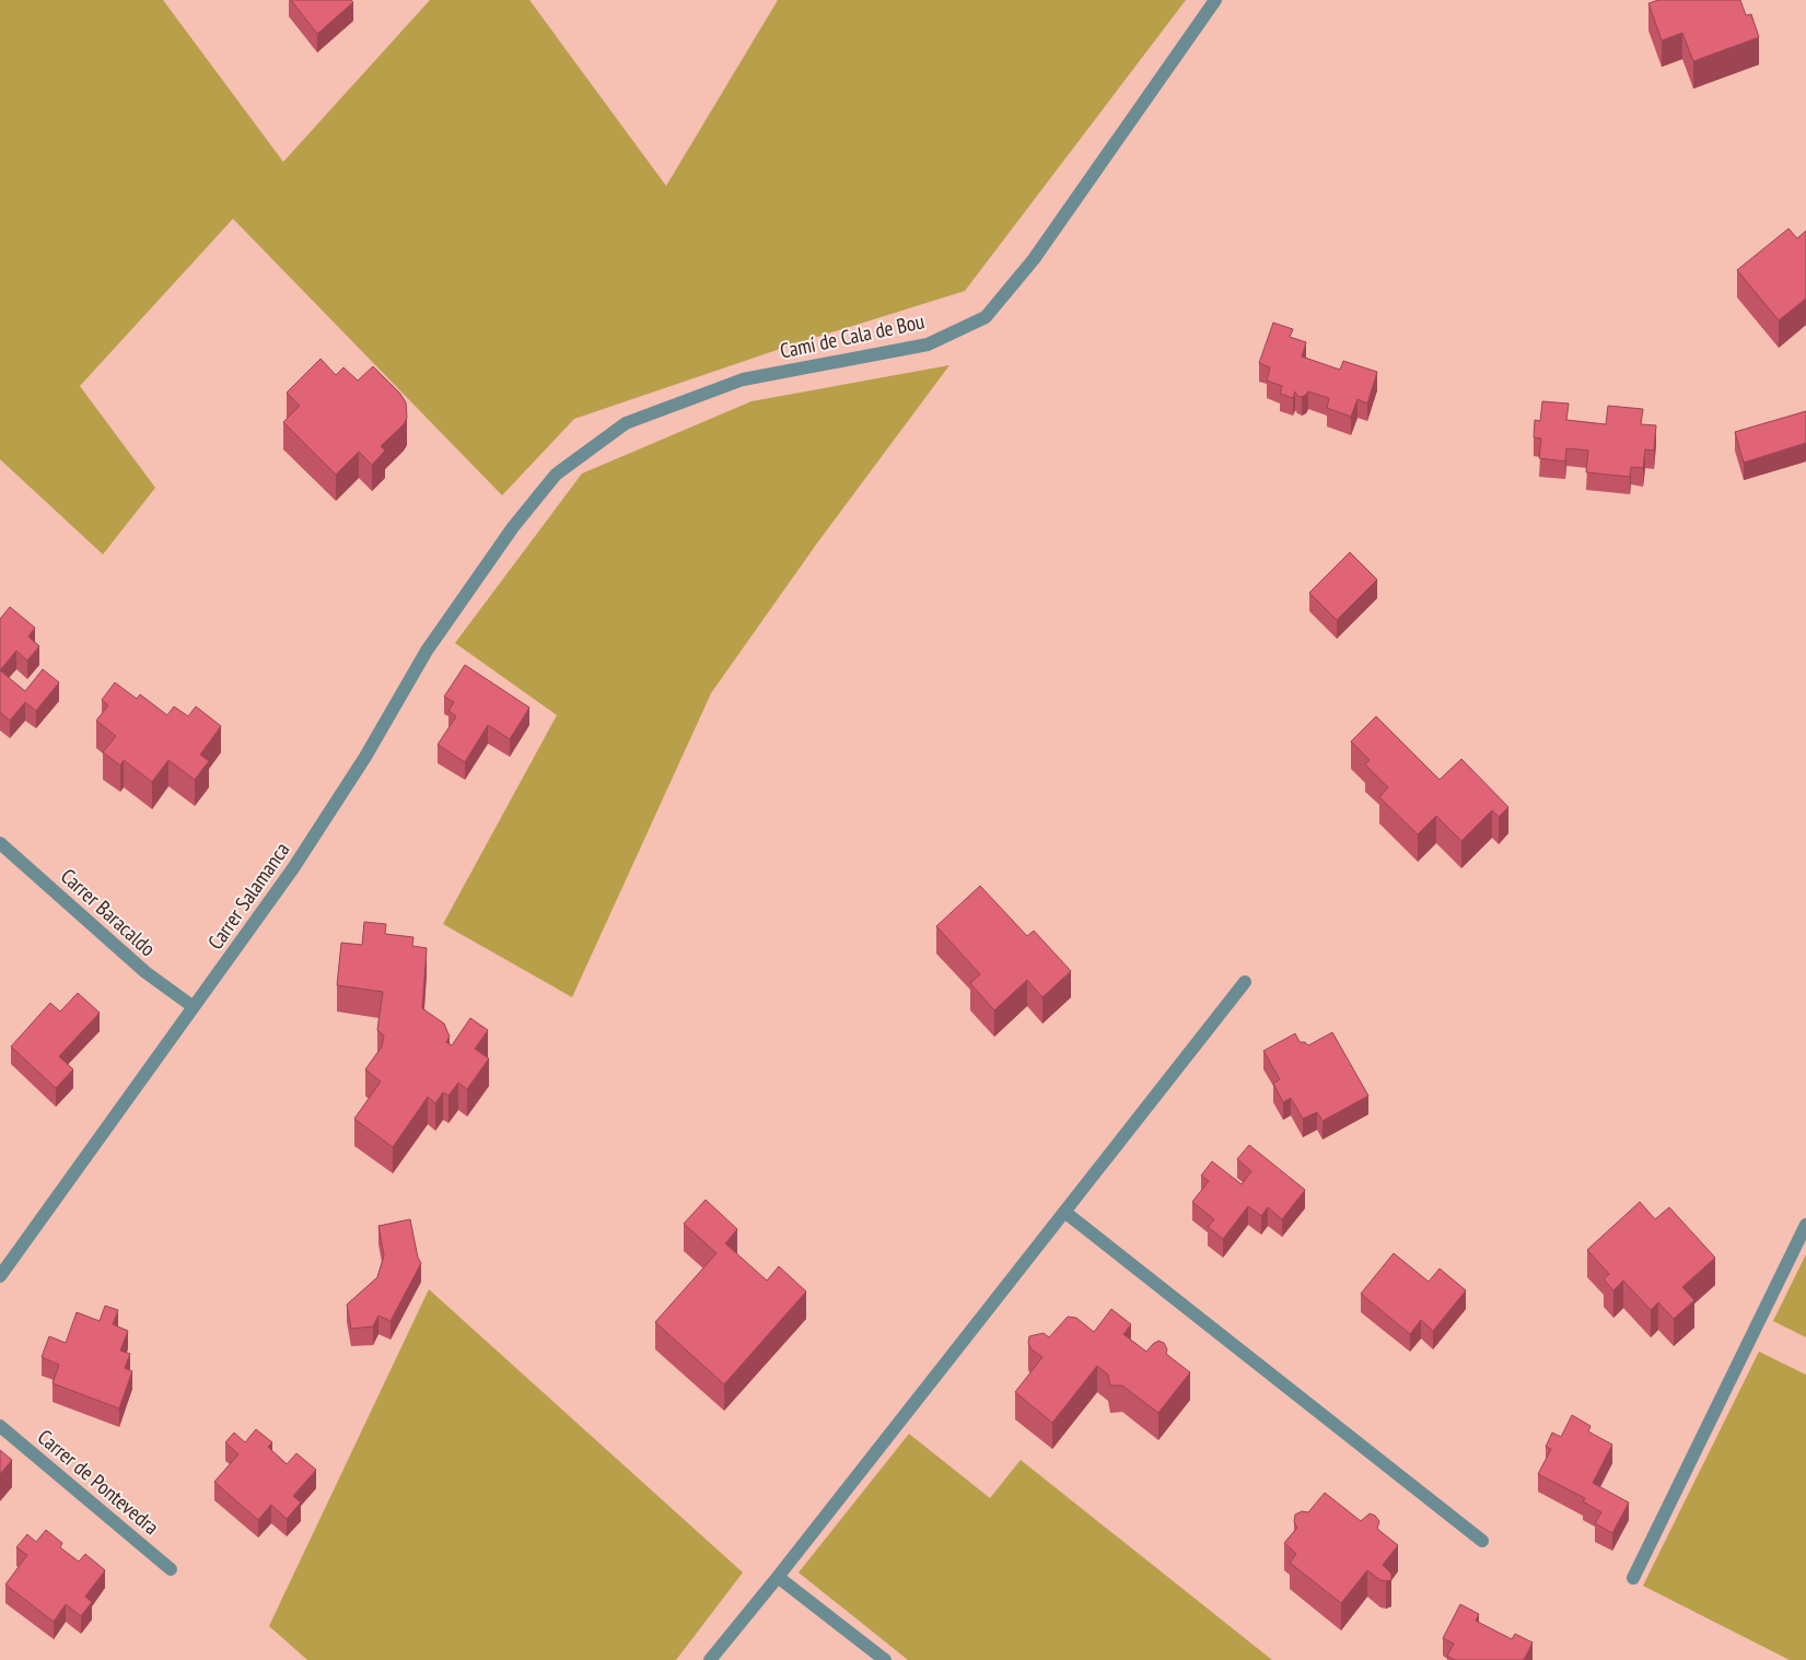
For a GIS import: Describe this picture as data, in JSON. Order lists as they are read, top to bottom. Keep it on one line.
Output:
{"streets":{"street":["Camí de Cala de Bou","Carrer Salamanca","Carrer Baracaldo","Carrer de Pontevedra"]},"crossings":[["Camí de Cala de Bou","Carrer Salamanca"],["Carrer Salamanca","Carrer Baracaldo"]]}
